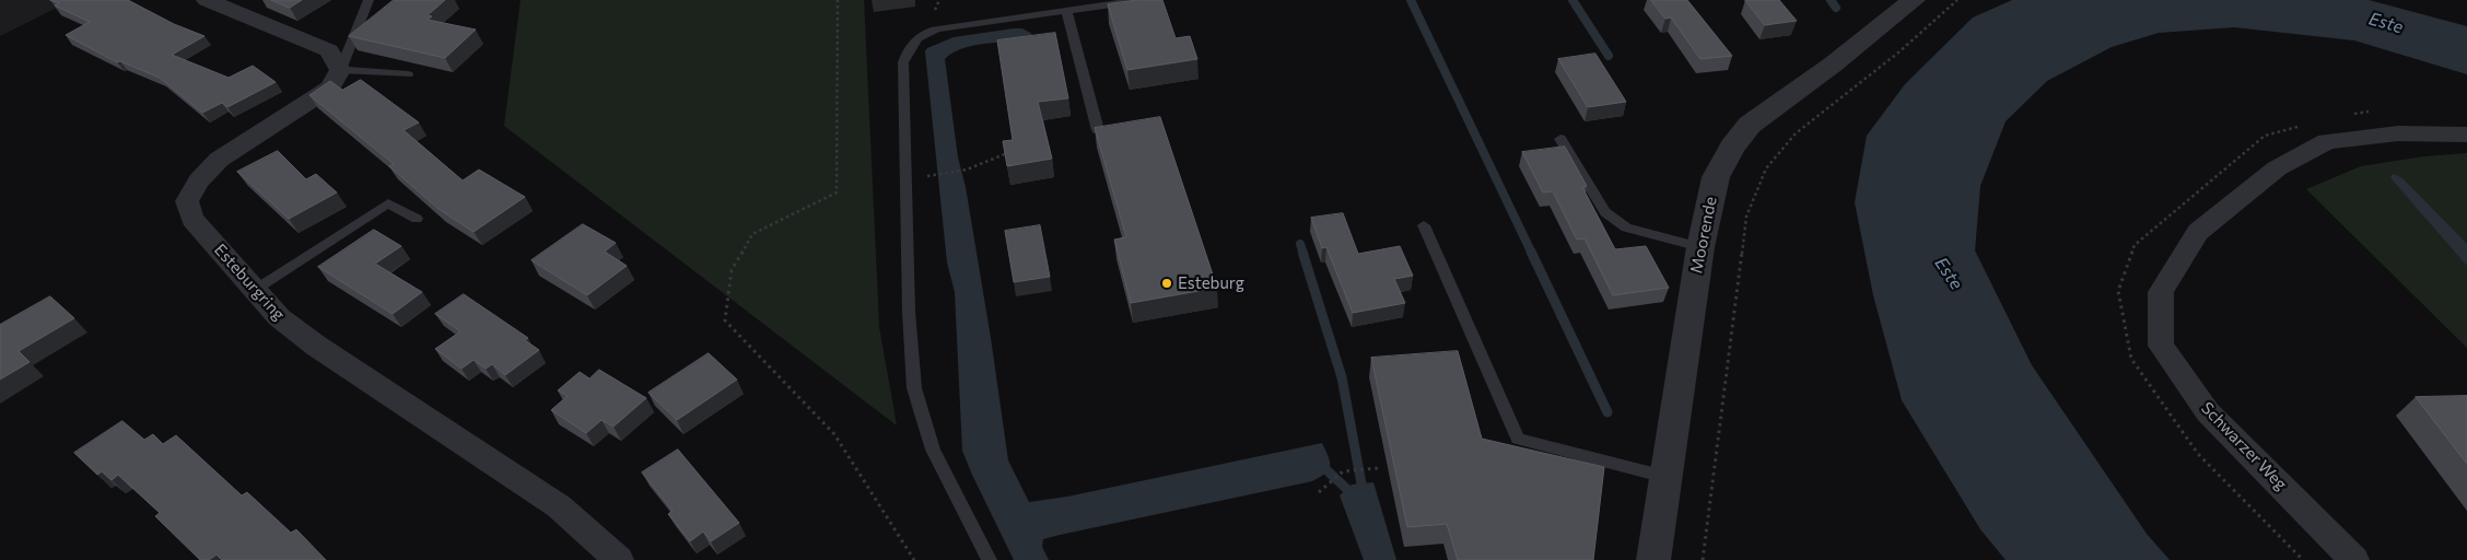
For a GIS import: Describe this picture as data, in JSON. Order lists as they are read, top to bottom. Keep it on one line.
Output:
{"streets":{"street":["Moorende","Esteburgring","Schwarzer Weg"]},"water":["Este"],"places":["Esteburg"]}
